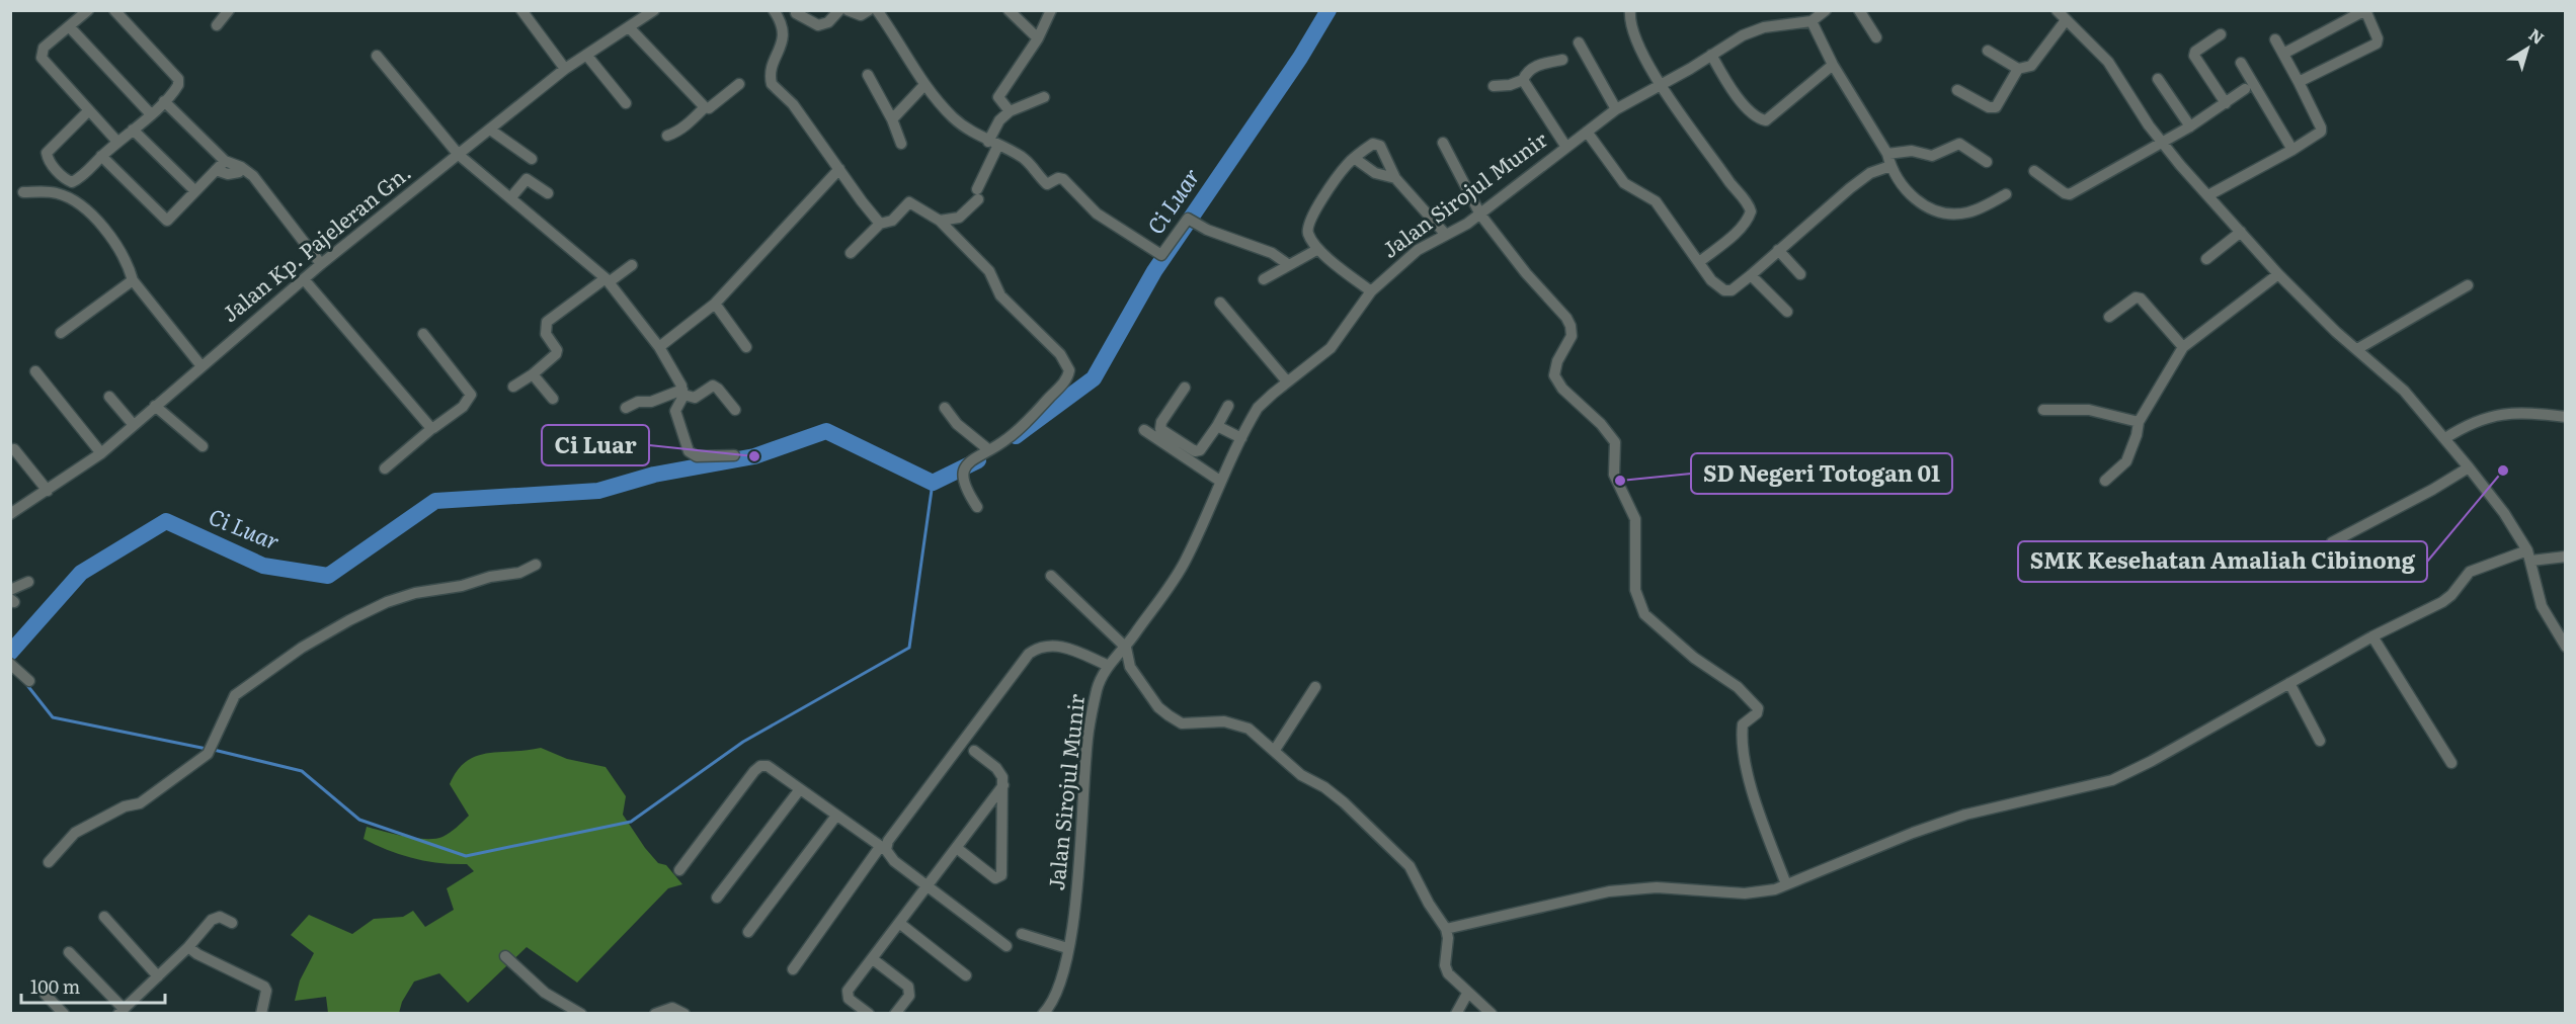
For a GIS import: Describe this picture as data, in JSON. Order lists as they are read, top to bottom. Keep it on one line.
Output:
{"streets":{"street":["Jalan Sirojul Munir","Jalan Kp. Pajeleran Gn."]},"water":["Ci Luar"],"places":["Ci Luar","SMK Kesehatan Amaliah Cibinong","SD Negeri Totogan 01"],"scale_bar":"100 m","north":"top right"}
